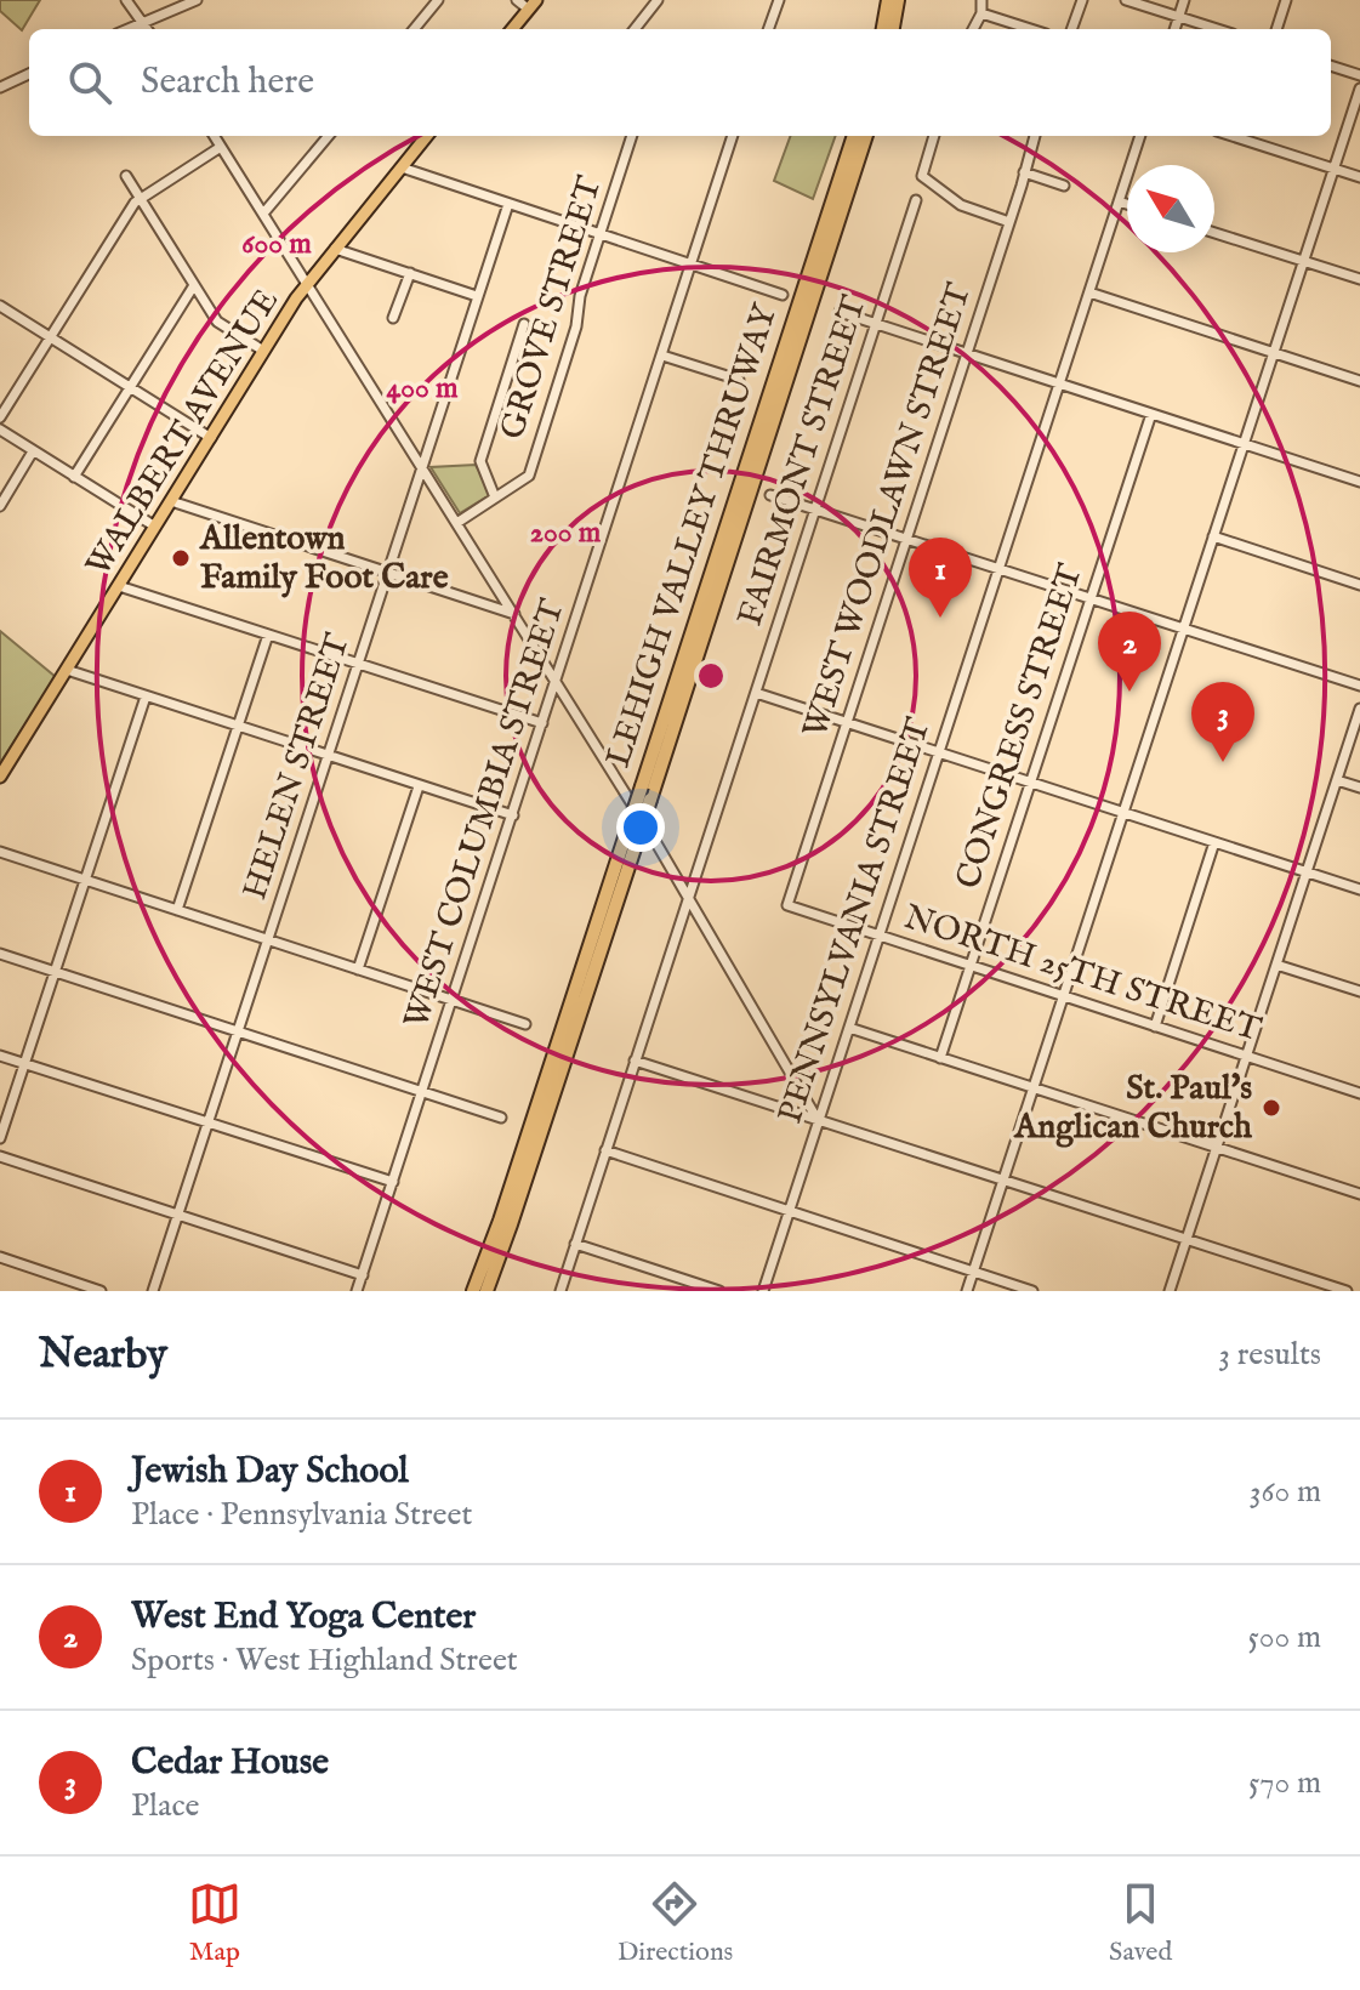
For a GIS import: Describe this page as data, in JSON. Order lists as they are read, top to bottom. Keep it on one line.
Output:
{"streets":{"highway":["LEHIGH VALLEY THRUWAY"],"main road":["WALBERT AVENUE"],"street":["GROVE STREET","FAIRMONT STREET","WEST WOODLAWN STREET","CONGRESS STREET","HELEN STREET","WEST COLUMBIA STREET","PENNSYLVANIA STREET","NORTH 25TH STREET"]},"crossings":[["WEST WOODLAWN STREET","NORTH 25TH STREET"],["CONGRESS STREET","NORTH 25TH STREET"],["PENNSYLVANIA STREET","NORTH 25TH STREET"]],"places":["Allentown Family Foot Care","St. Paul's Anglican Church"],"north":"top left","page":{"search":"Search here","pins":["1","2","3"],"heading":["Nearby","3 results"],"list":[{"mark":"1","name":"Jewish Day School","note":"Place · Pennsylvania Street","value":"360 m"},{"mark":"2","name":"West End Yoga Center","note":"Sports · West Highland Street","value":"500 m"},{"mark":"3","name":"Cedar House","note":"Place","value":"570 m"}],"nav":["Map","Directions","Saved"]},"rings":["600 m","400 m","200 m"]}
